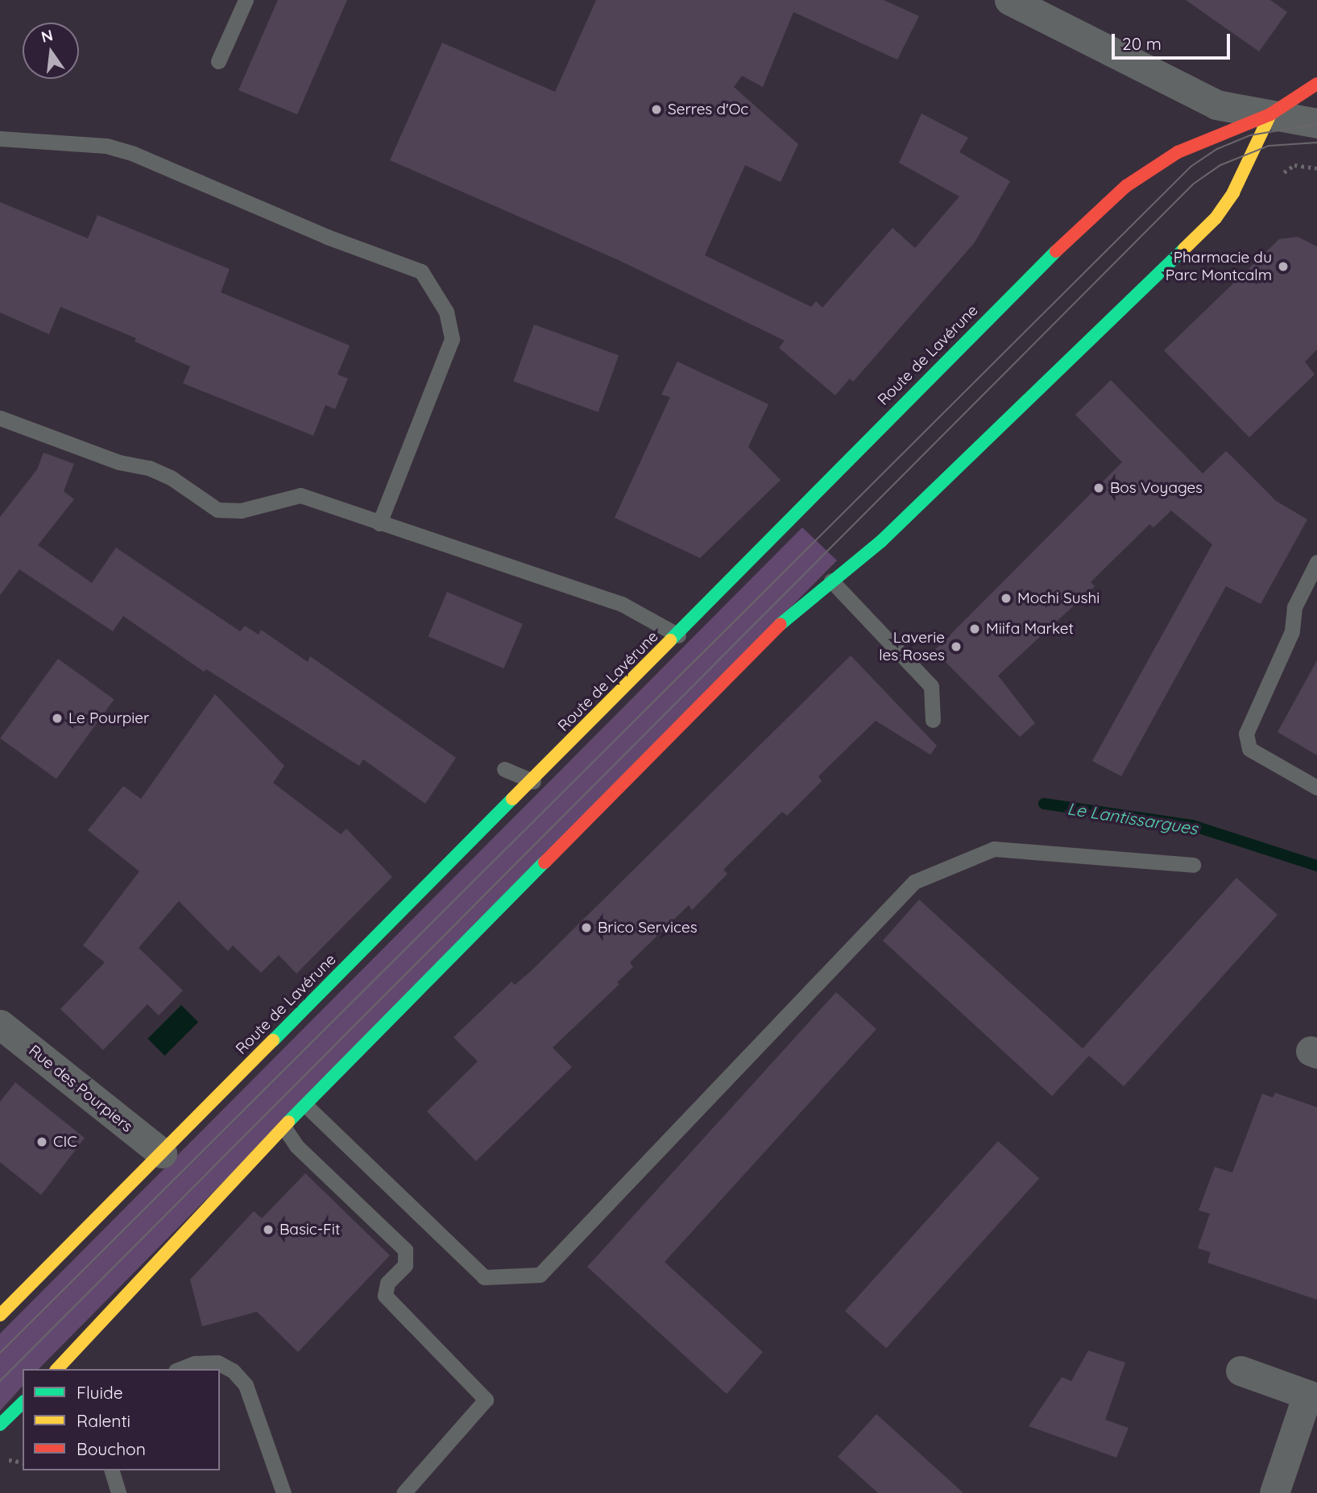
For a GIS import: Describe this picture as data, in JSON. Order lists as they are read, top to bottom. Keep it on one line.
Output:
{"streets":{"street":["Route de Lavérune","Rue des Pourpiers"]},"crossings":[["Route de Lavérune","Rue des Pourpiers"]],"water":["Le Lantissargues"],"places":["Serres d'Oc","Pharmacie du Parc Montcalm","Bos Voyages","Mochi Sushi","Miifa Market","Laverie les Roses","Le Pourpier","Brico Services","CIC","Basic-Fit"],"legend":["Fluide","Ralenti","Bouchon"],"scale_bar":"20 m","north":"top"}
